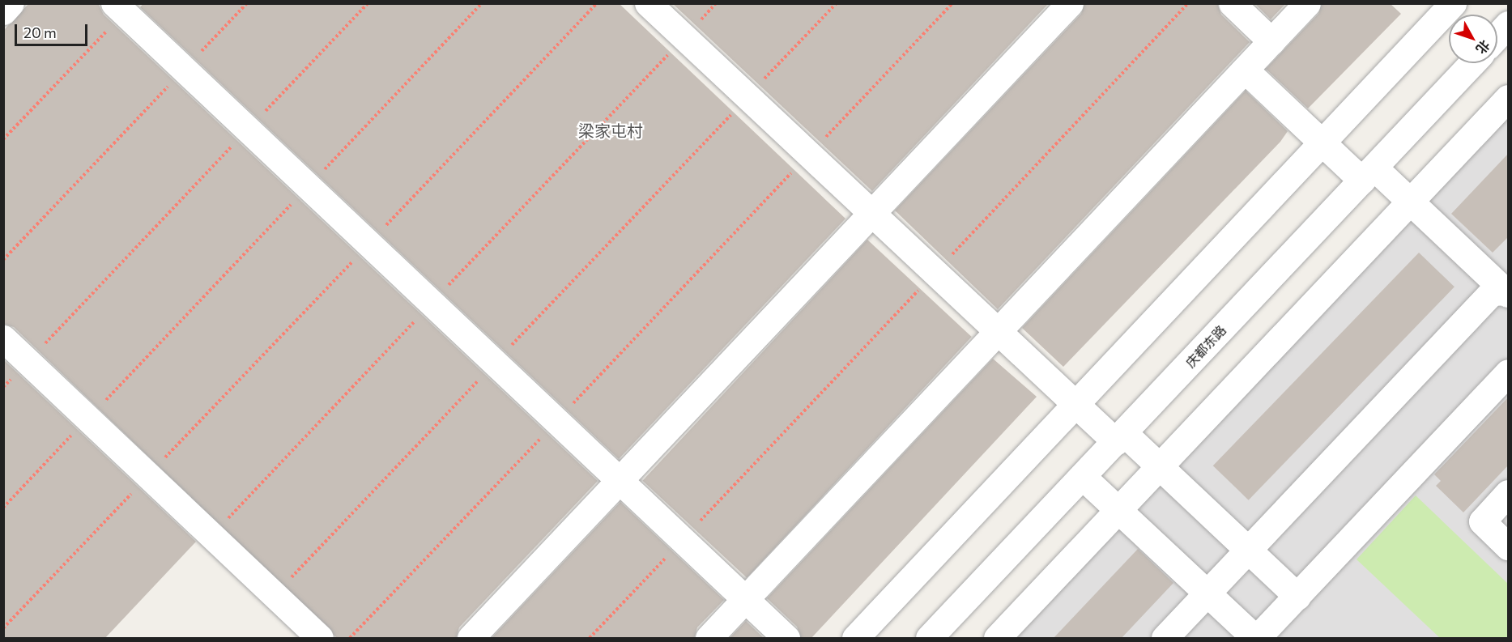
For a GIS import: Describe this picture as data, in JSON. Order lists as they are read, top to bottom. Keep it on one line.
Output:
{"streets":{"street":["庆都东路"]},"districts":["梁家屯村"],"scale_bar":"20 m","north":"bottom right"}
